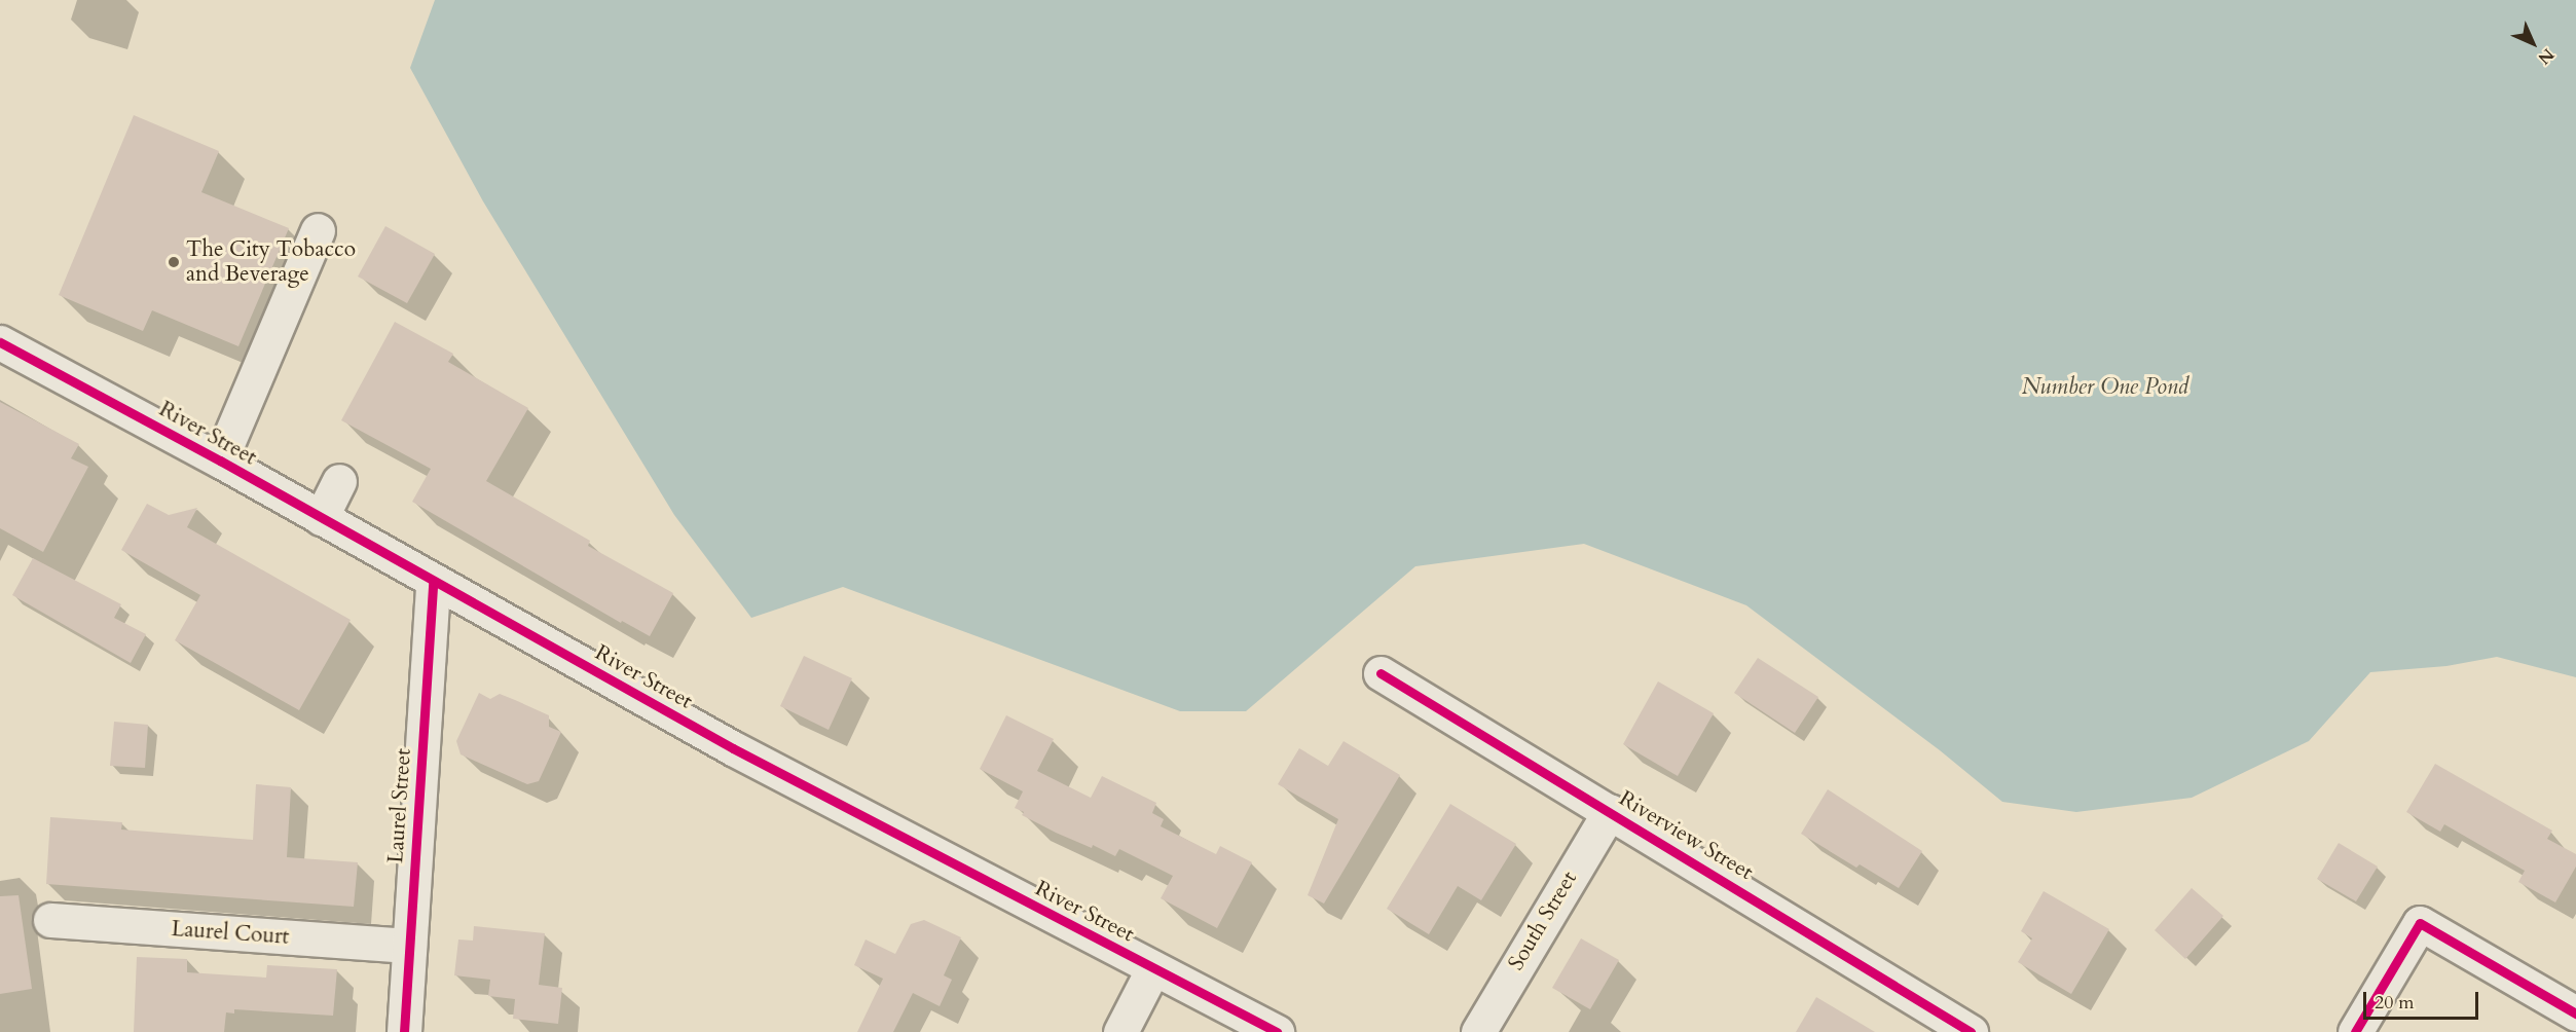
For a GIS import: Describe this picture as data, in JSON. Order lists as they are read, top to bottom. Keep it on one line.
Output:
{"streets":{"street":["River Street","Laurel Street","Riverview Street","South Street","Laurel Court"]},"crossings":[["River Street","Laurel Street"],["Laurel Street","Laurel Court"],["Riverview Street","South Street"]],"water":["Number One Pond"],"places":["The City Tobacco and Beverage"],"scale_bar":"20 m","north":"bottom right"}
